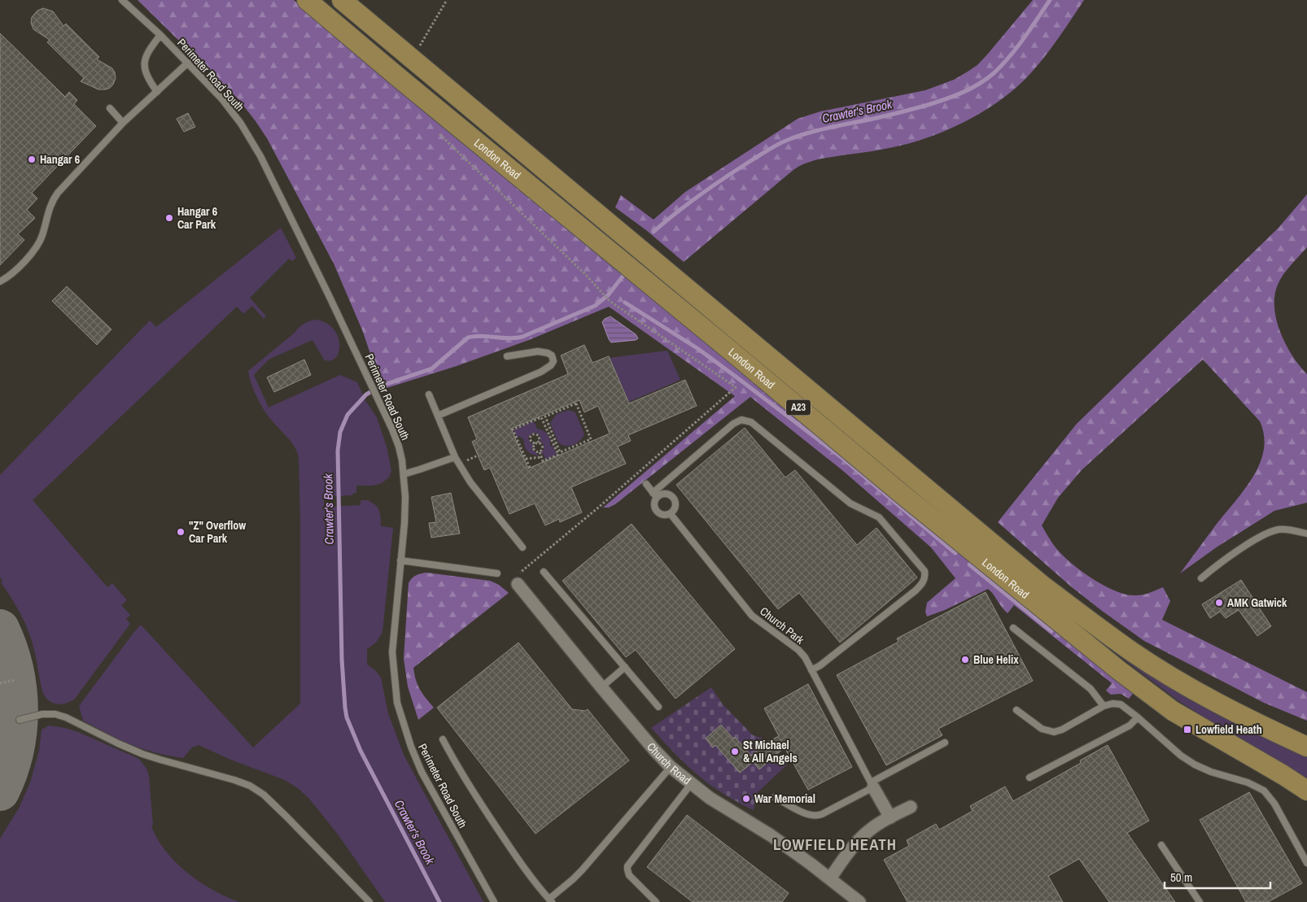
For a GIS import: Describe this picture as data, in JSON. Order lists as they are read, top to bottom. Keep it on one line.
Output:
{"streets":{"main road":["London Road","A23"],"street":["Church Road"],"lane":["Perimeter Road South","Church Park"]},"districts":["LOWFIELD HEATH"],"water":["Crawter's Brook"],"places":{"other":["Hangar 6","Hangar 6 Car Park","\"Z\" Overflow Car Park","AMK Gatwick","Blue Helix","St Michael & All Angels","War Memorial"],"transit":["Lowfield Heath"]},"scale_bar":"50 m"}
